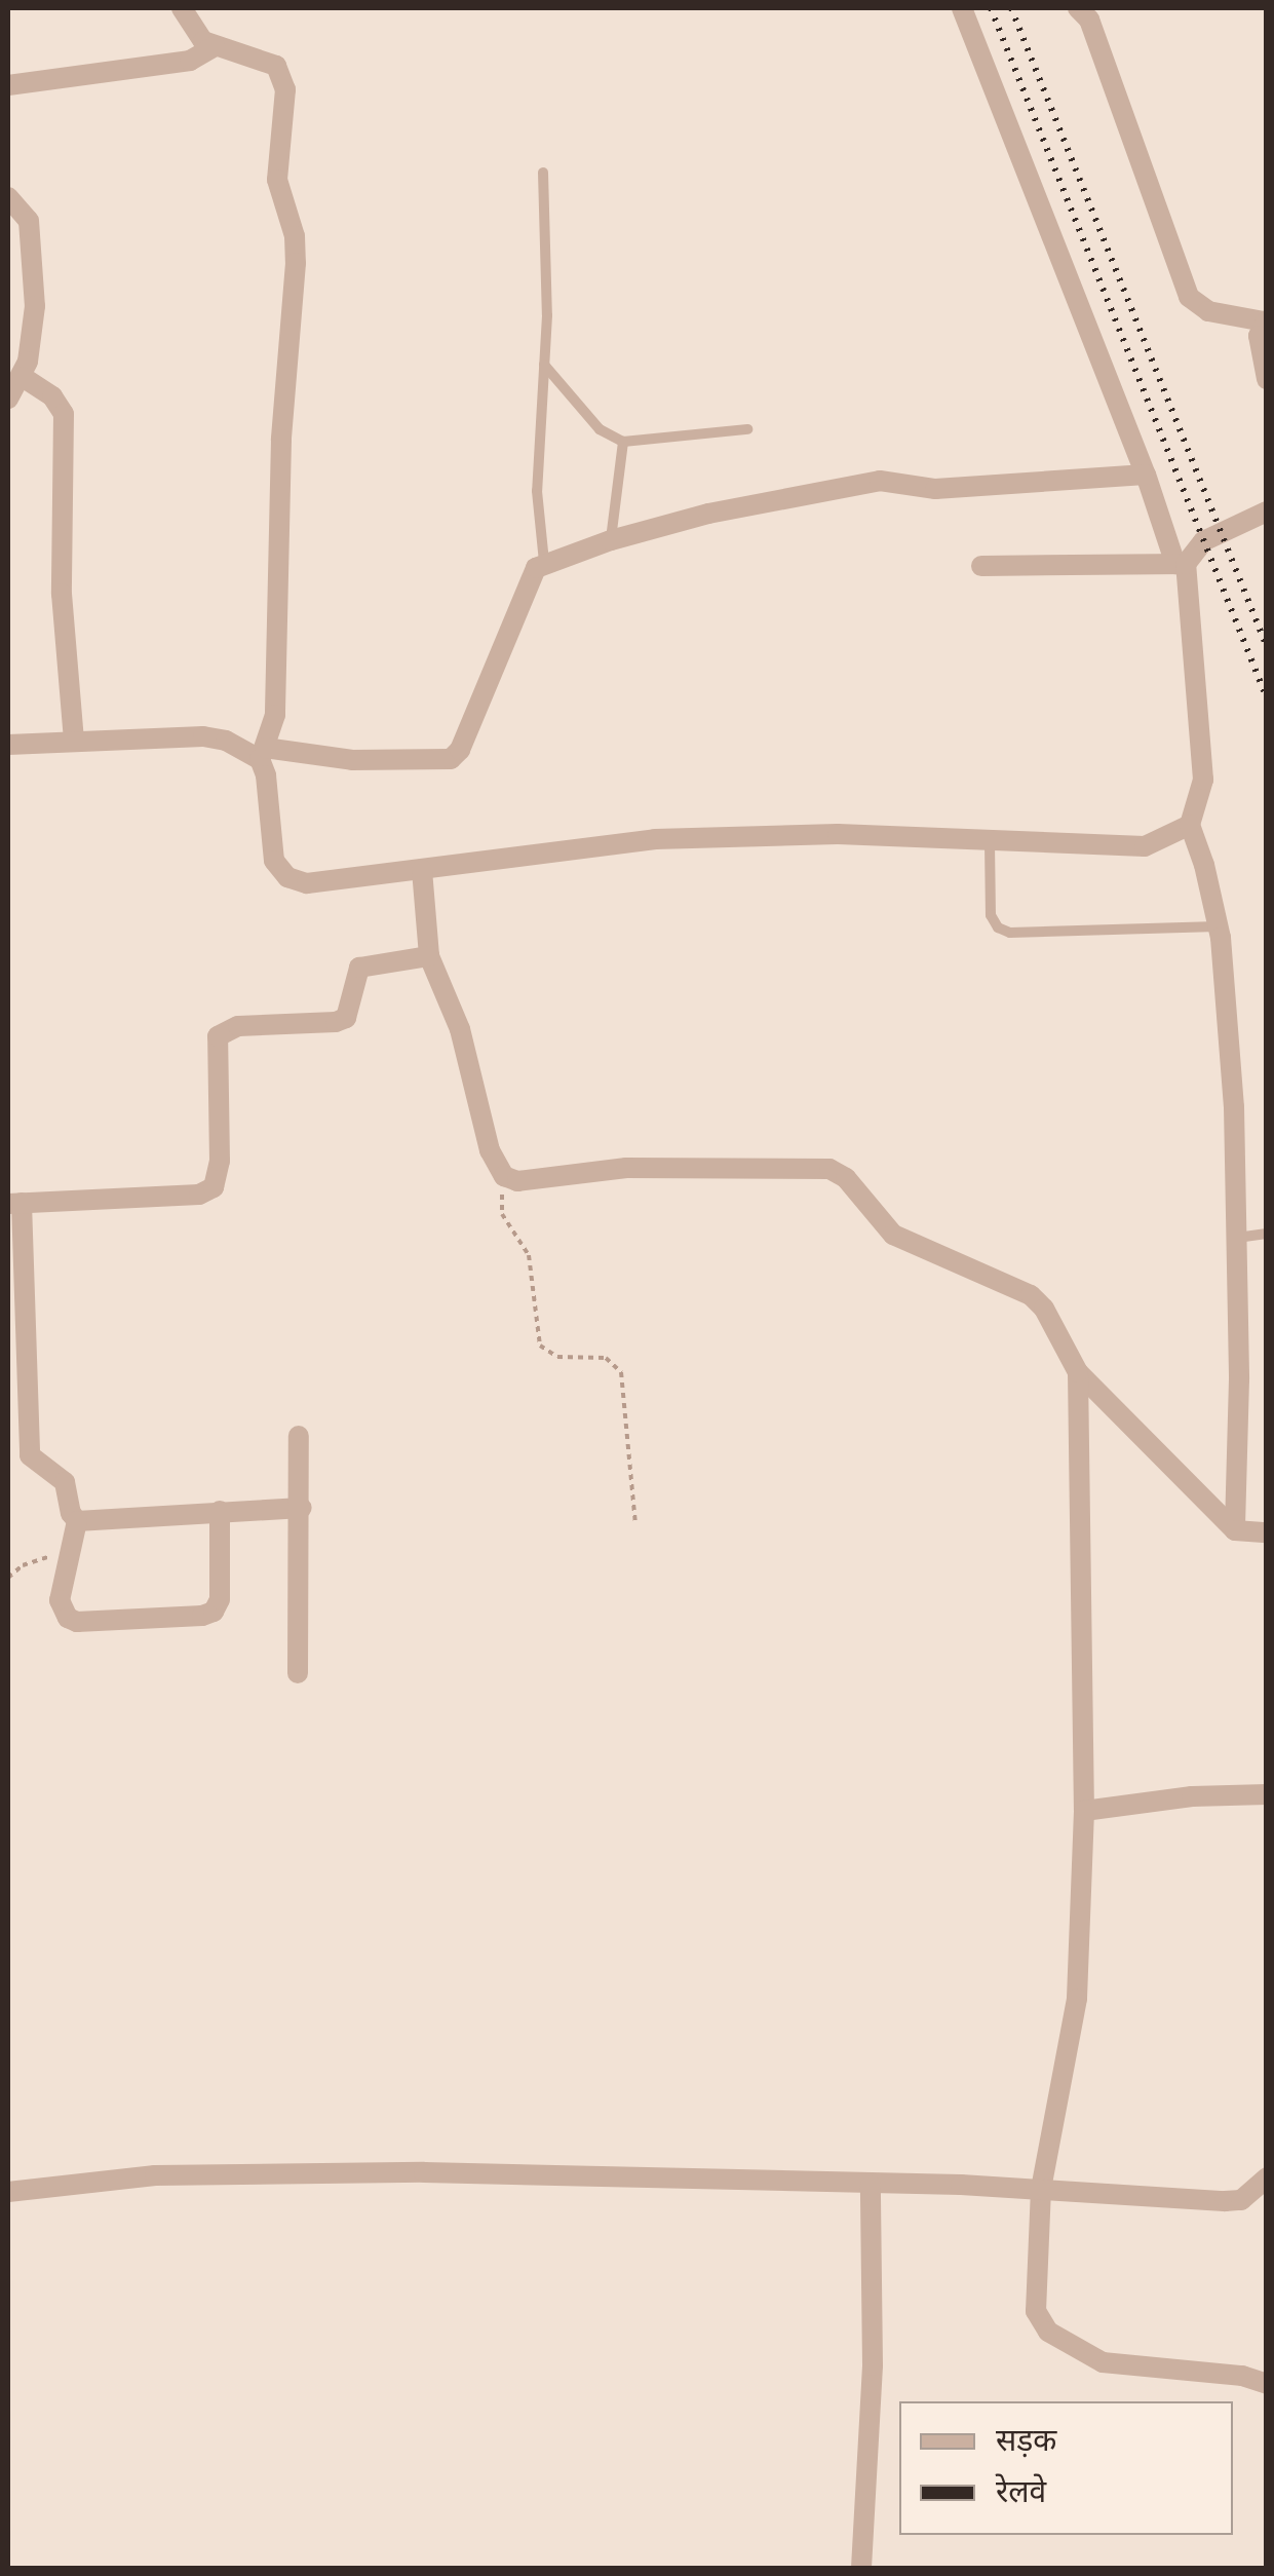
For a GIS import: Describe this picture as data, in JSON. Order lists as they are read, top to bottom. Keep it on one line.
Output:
{"legend":["सड़क","रेलवे"]}
